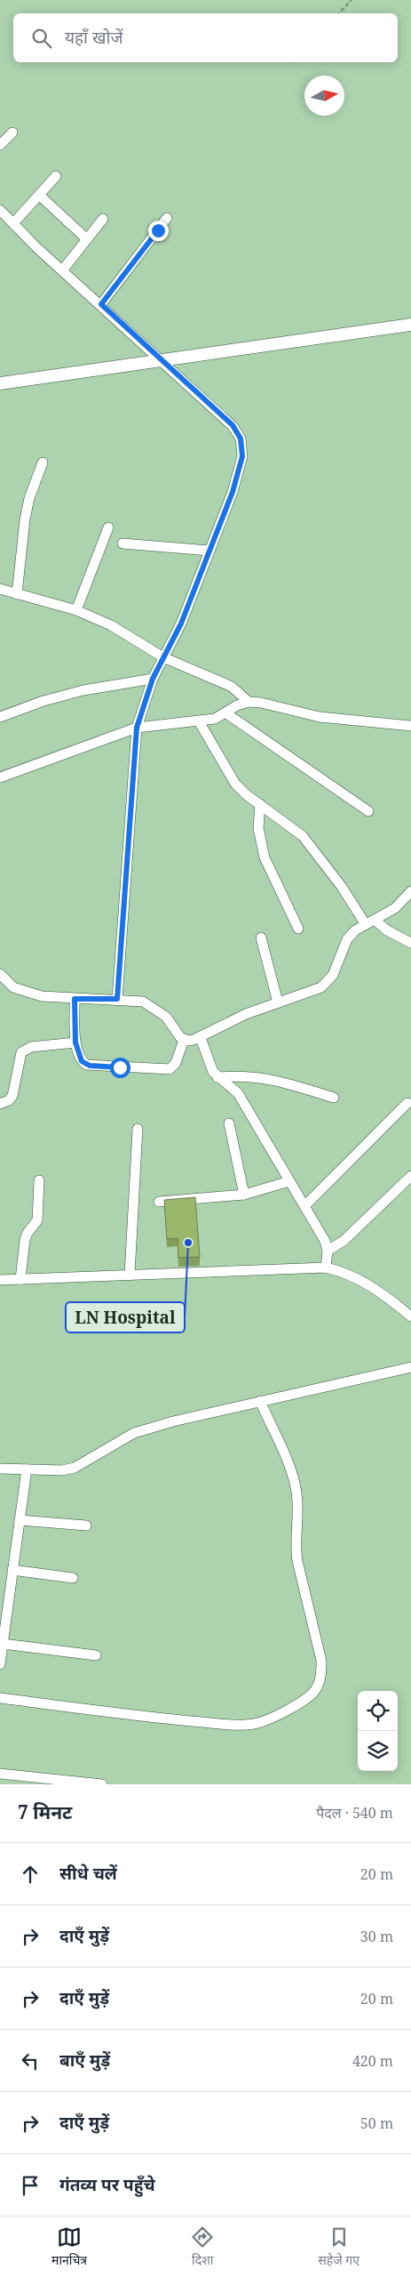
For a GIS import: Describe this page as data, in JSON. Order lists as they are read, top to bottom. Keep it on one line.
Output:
{"places":["LN Hospital"],"north":"right","page":{"search":"यहाँ खोजें","heading":["7 मिनट","पैदल · 540 m"],"list":[["सीधे चलें","20 m"],["दाएँ मुड़ें","30 m"],["दाएँ मुड़ें","20 m"],["बाएँ मुड़ें","420 m"],["दाएँ मुड़ें","50 m"],"गंतव्य पर पहुँचे"],"nav":["मानचित्र","दिशा","सहेजे गए"]}}
